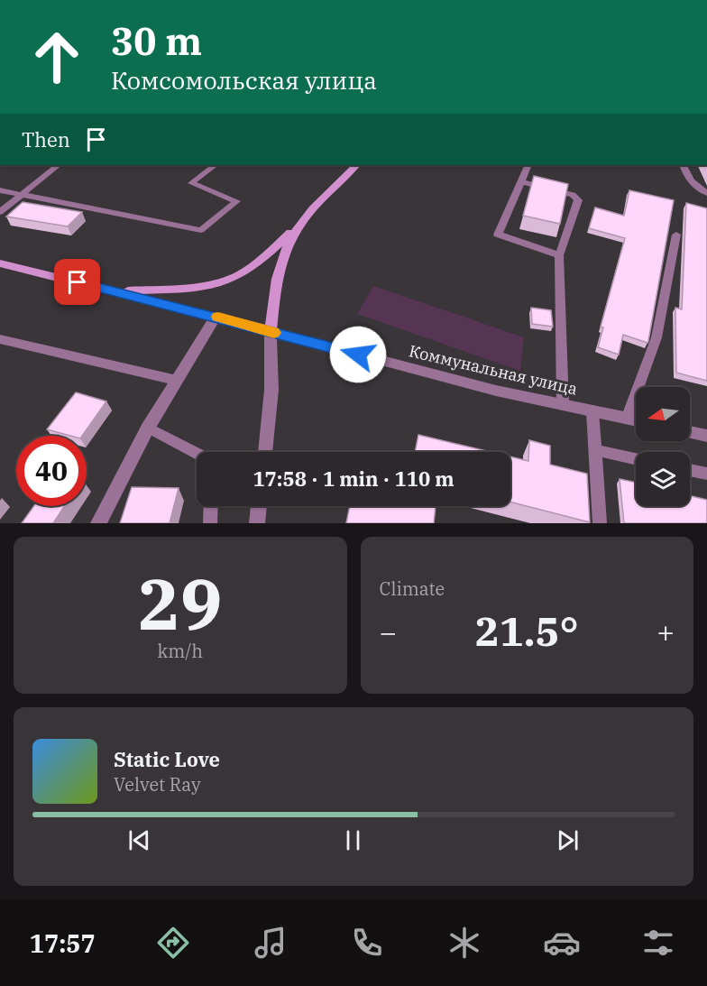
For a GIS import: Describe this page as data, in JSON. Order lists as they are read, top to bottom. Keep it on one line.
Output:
{"streets":{"street":["Коммунальная улица"]},"north":"left","page":{"turn":["30 m","Комсомольская улица"],"then":"Then","limit":"40","trip":"17:58 · 1 min · 110 m","tile":[["29","km/h"],"Climate"],"heat":["−","21.5°","+"],"song":["Static Love","Velvet Ray"],"tabs":"17:57"}}
